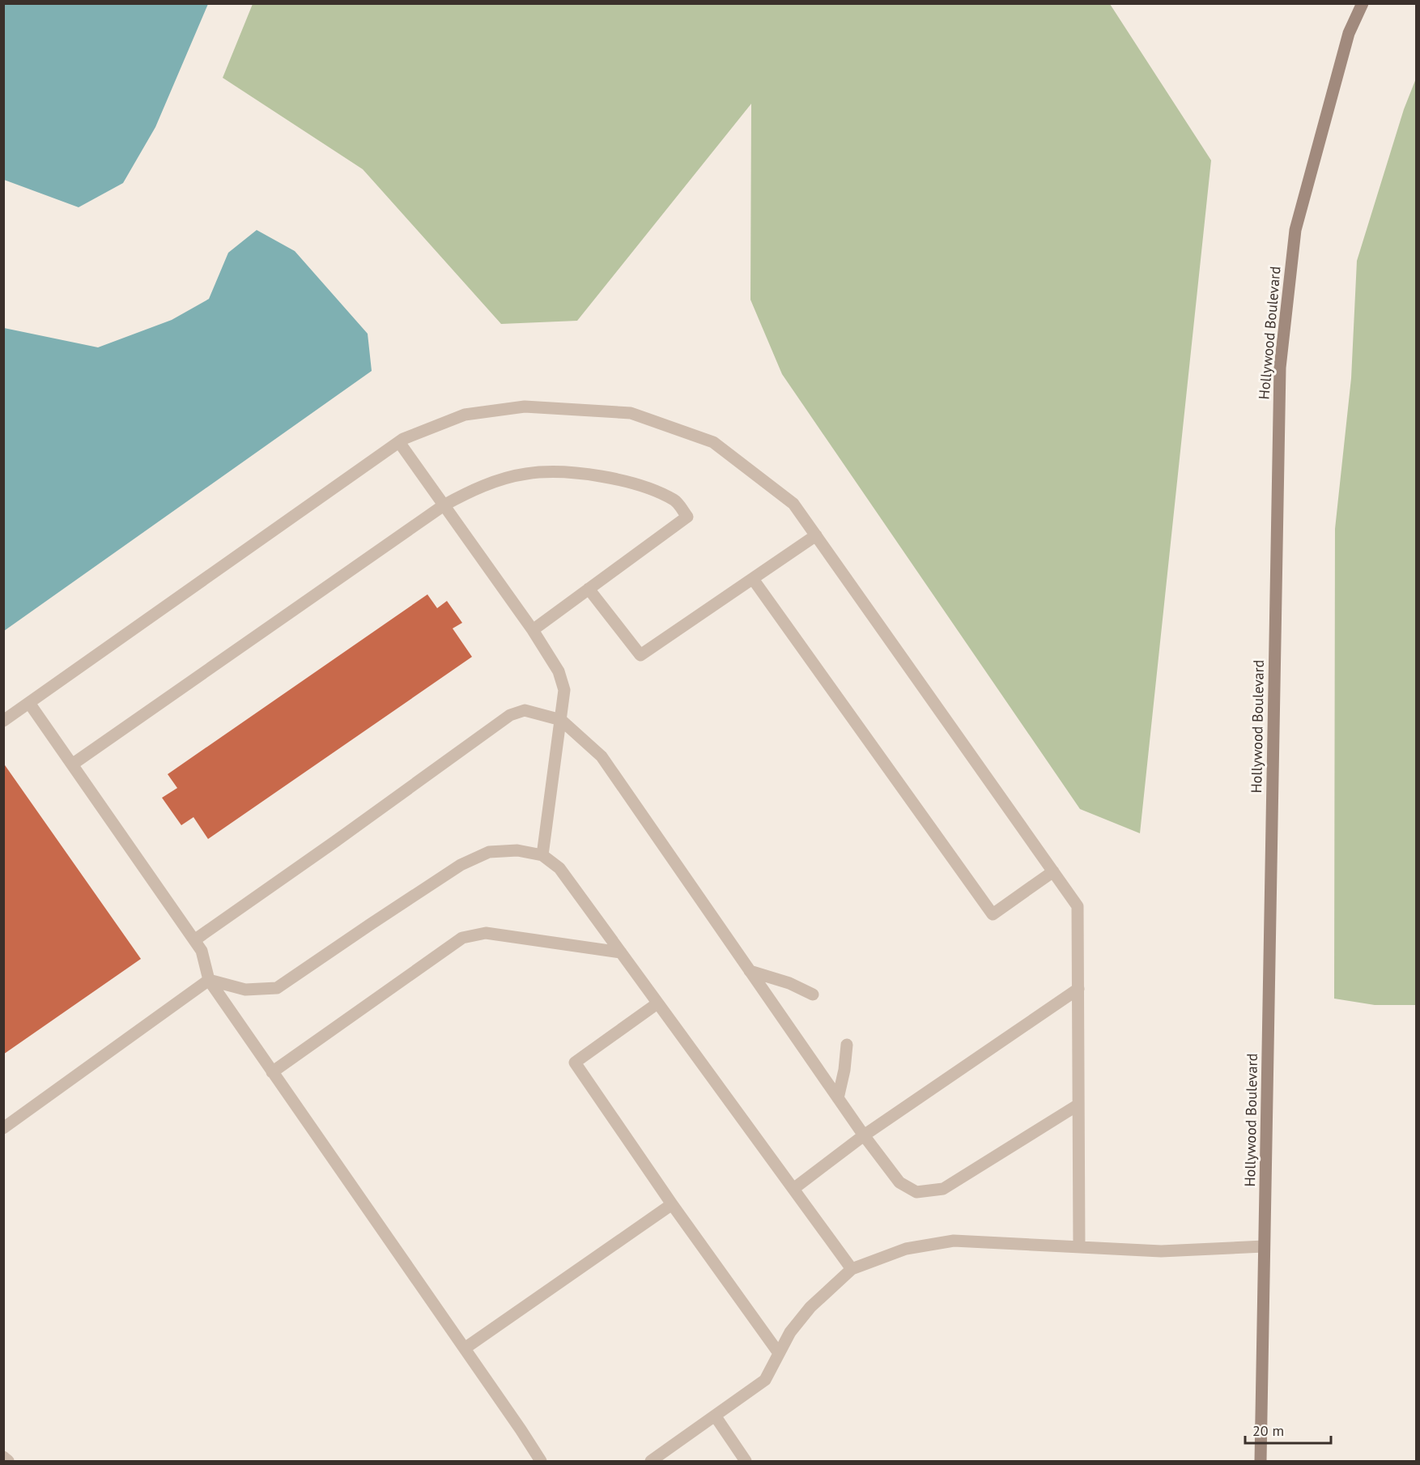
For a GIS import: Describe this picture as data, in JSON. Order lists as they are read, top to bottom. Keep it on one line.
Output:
{"streets":{"street":["Hollywood Boulevard"]},"scale_bar":"20 m"}
